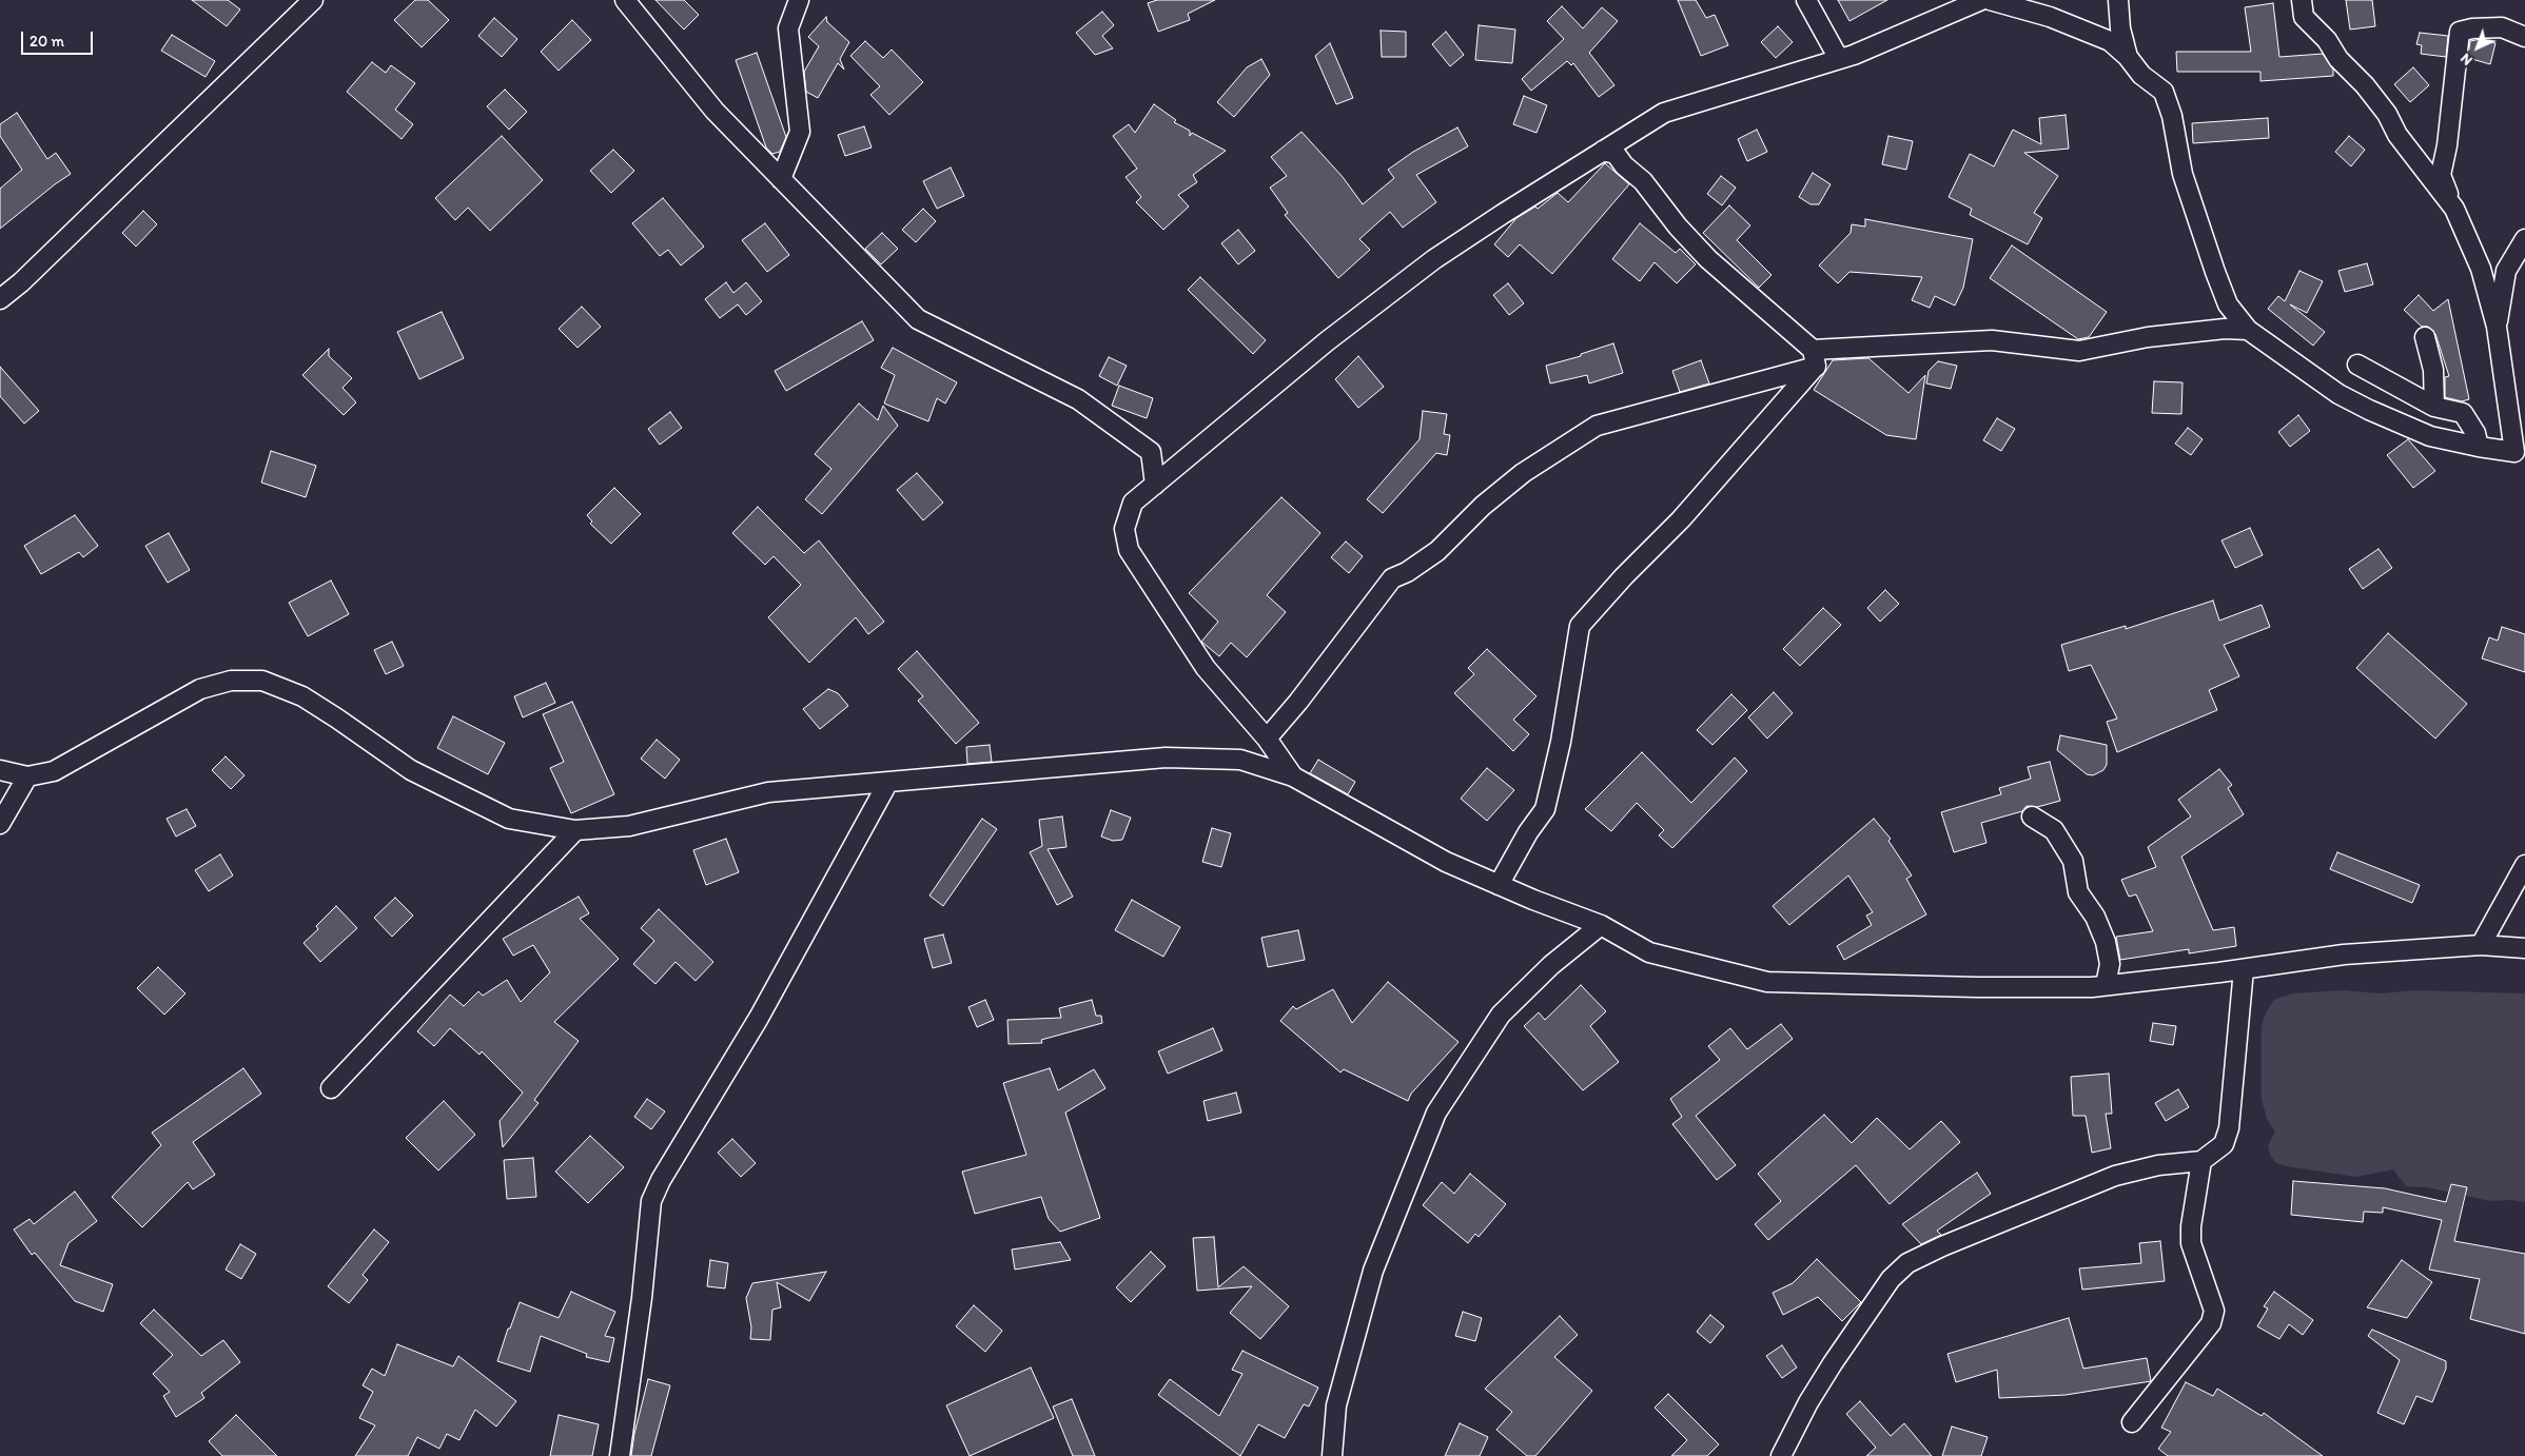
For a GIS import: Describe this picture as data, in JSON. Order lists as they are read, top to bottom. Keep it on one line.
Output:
{"scale_bar":"20 m","north":"bottom left"}
